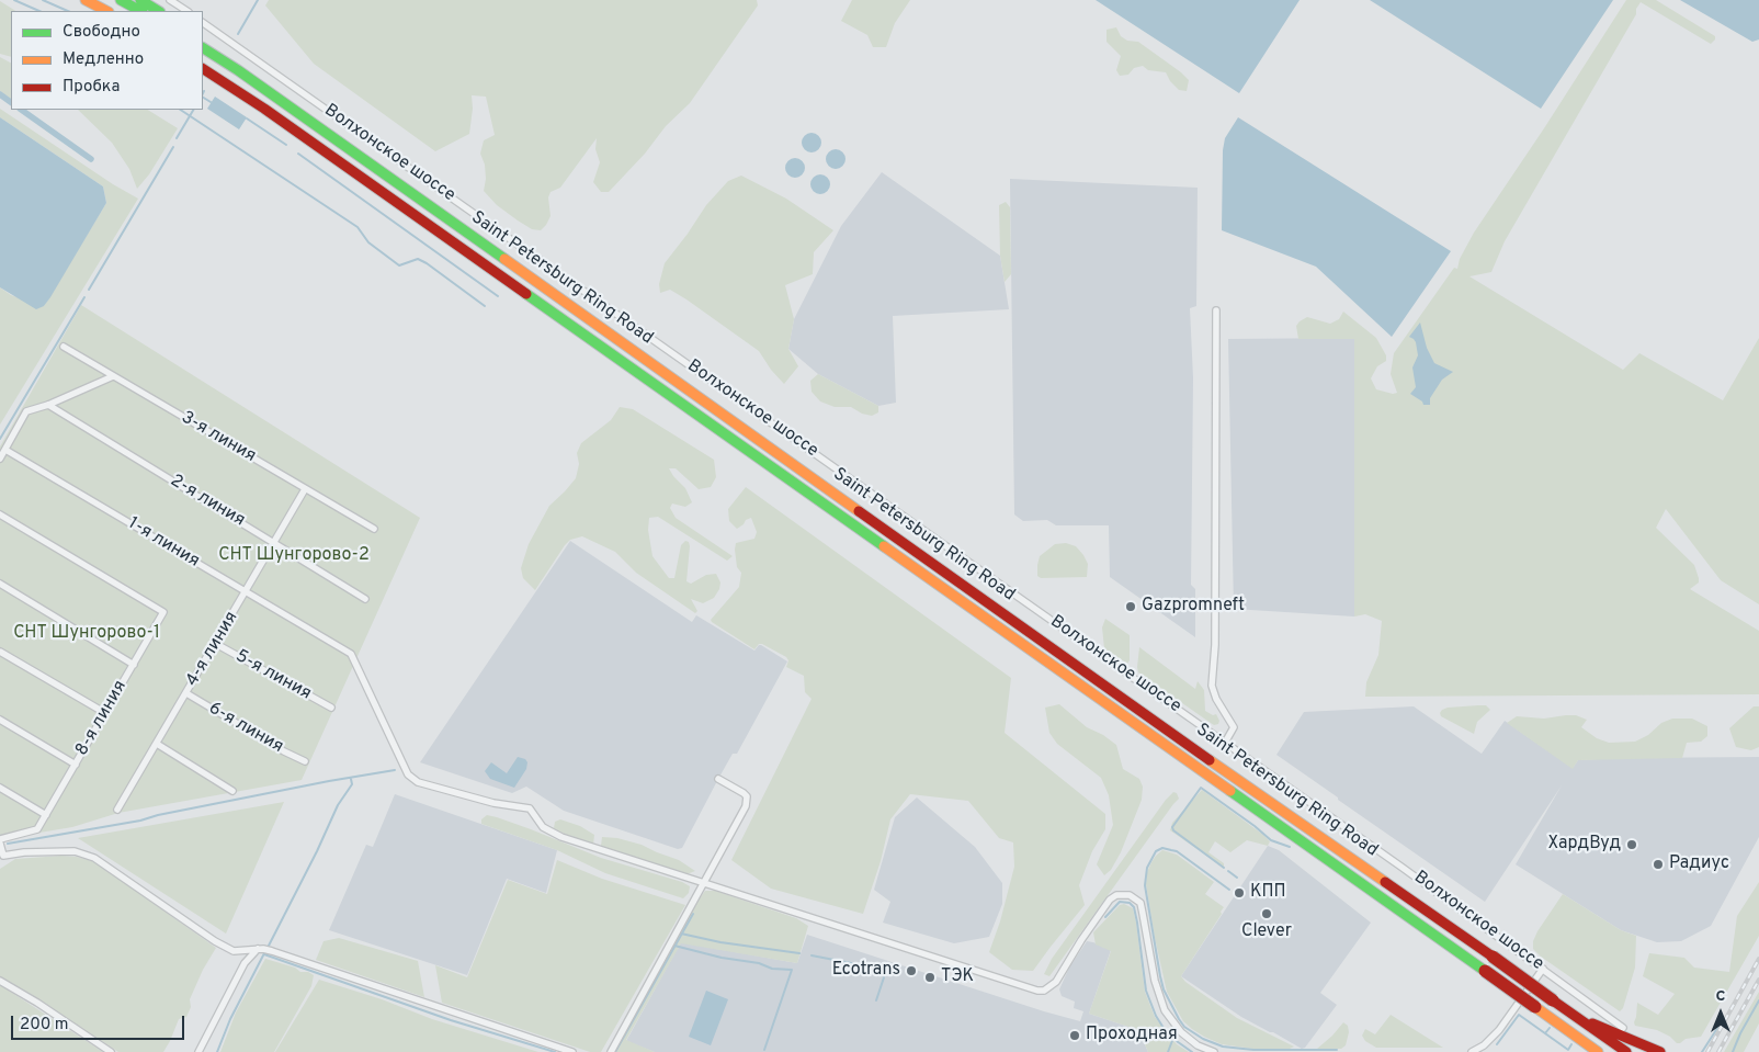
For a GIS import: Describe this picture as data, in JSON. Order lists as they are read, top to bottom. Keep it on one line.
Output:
{"streets":{"main road":["Saint Petersburg Ring Road"],"street":["Волхонское шоссе","3-я линия","2-я линия","1-я линия","4-я линия","5-я линия","8-я линия","6-я линия"]},"crossings":[["3-я линия","4-я линия"],["2-я линия","4-я линия"],["1-я линия","4-я линия"],["4-я линия","5-я линия"],["4-я линия","6-я линия"]],"parks":["СНТ Шунгорово-2","СНТ Шунгорово-1"],"places":["Gazpromneft","ХардВуд","Радиус","КПП","Clever","Ecotrans","ТЭК","Проходная"],"legend":["Свободно","Медленно","Пробка"],"scale_bar":"200 m","north":"top"}
